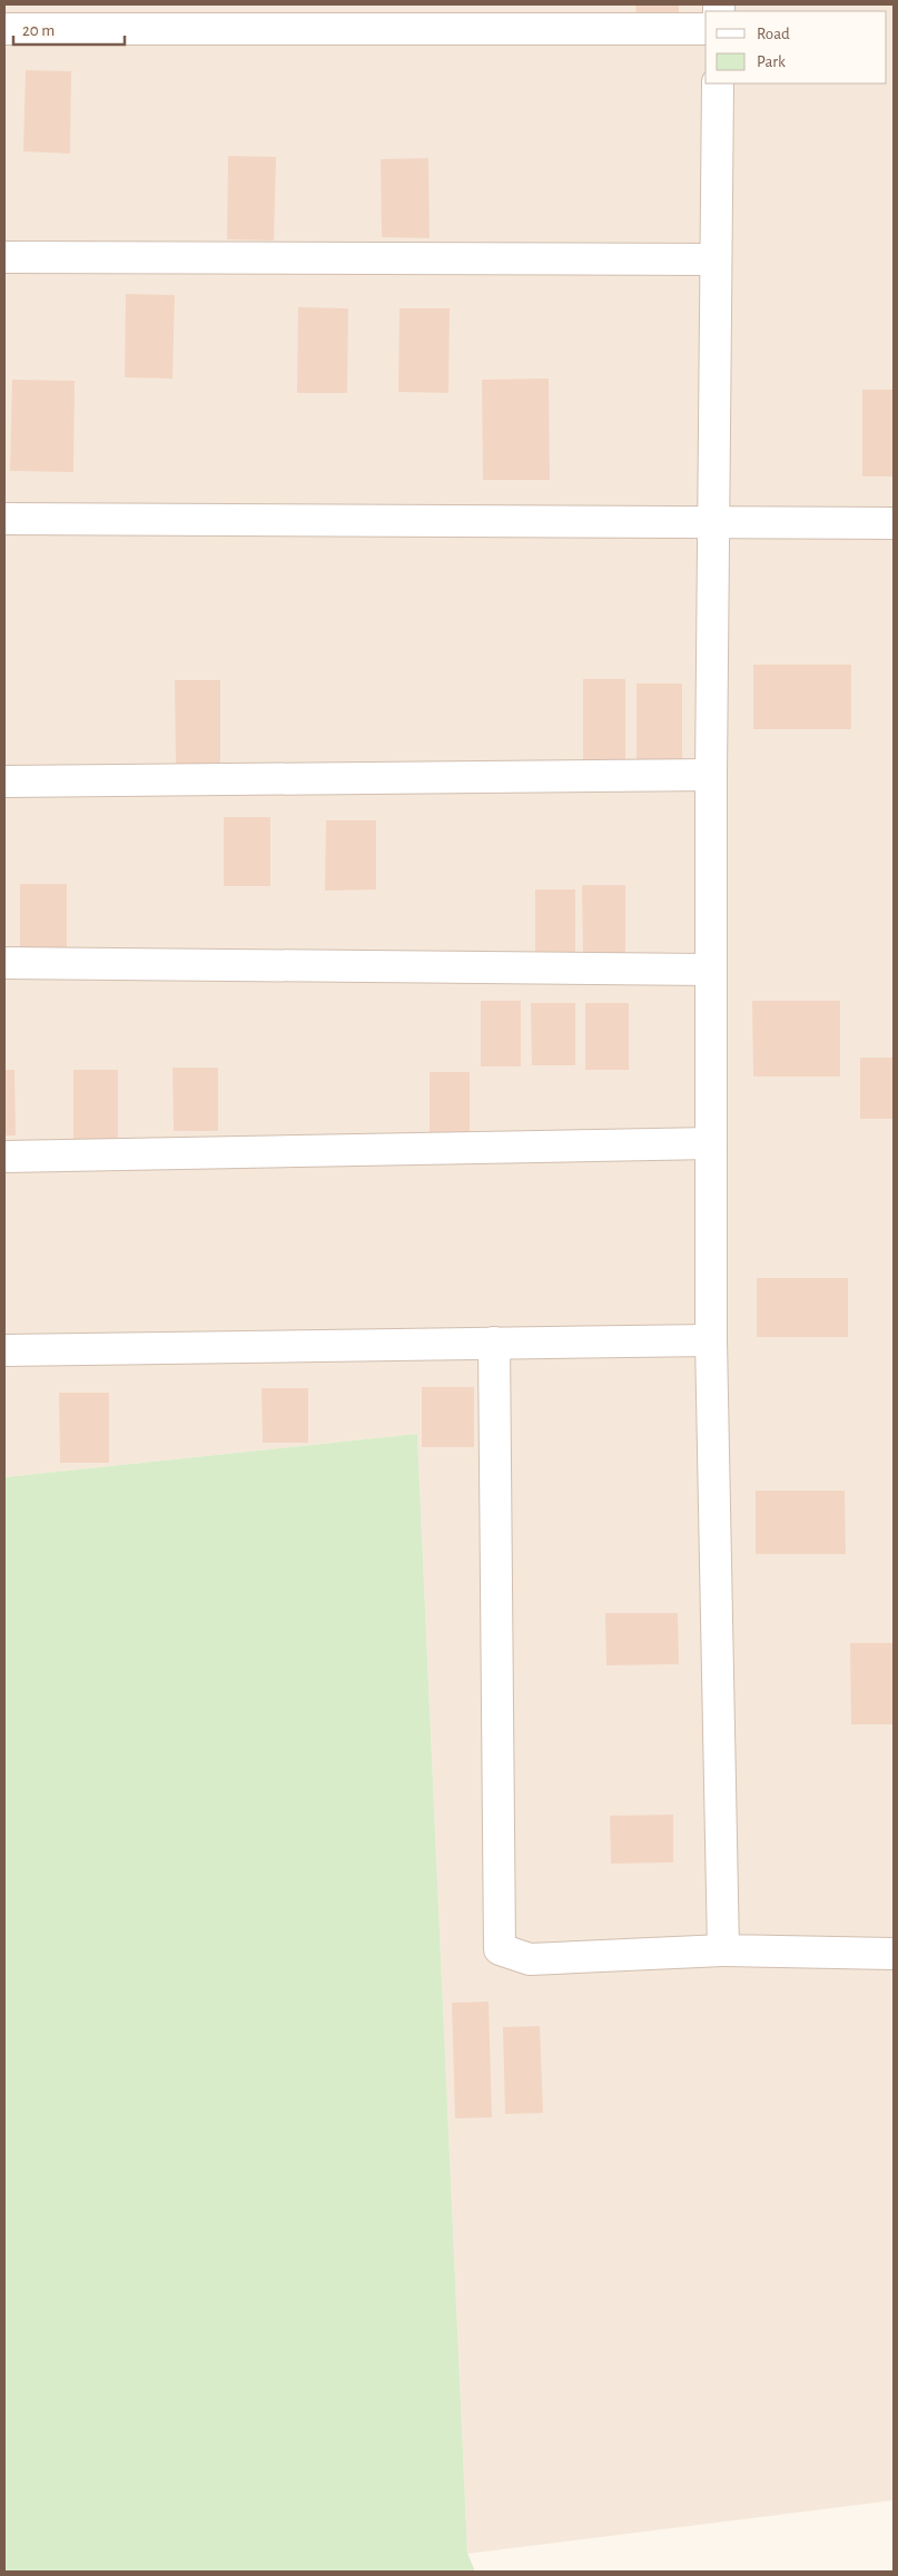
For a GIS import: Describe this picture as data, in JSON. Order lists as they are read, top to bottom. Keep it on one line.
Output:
{"legend":["Road","Park"],"scale_bar":"20 m"}
